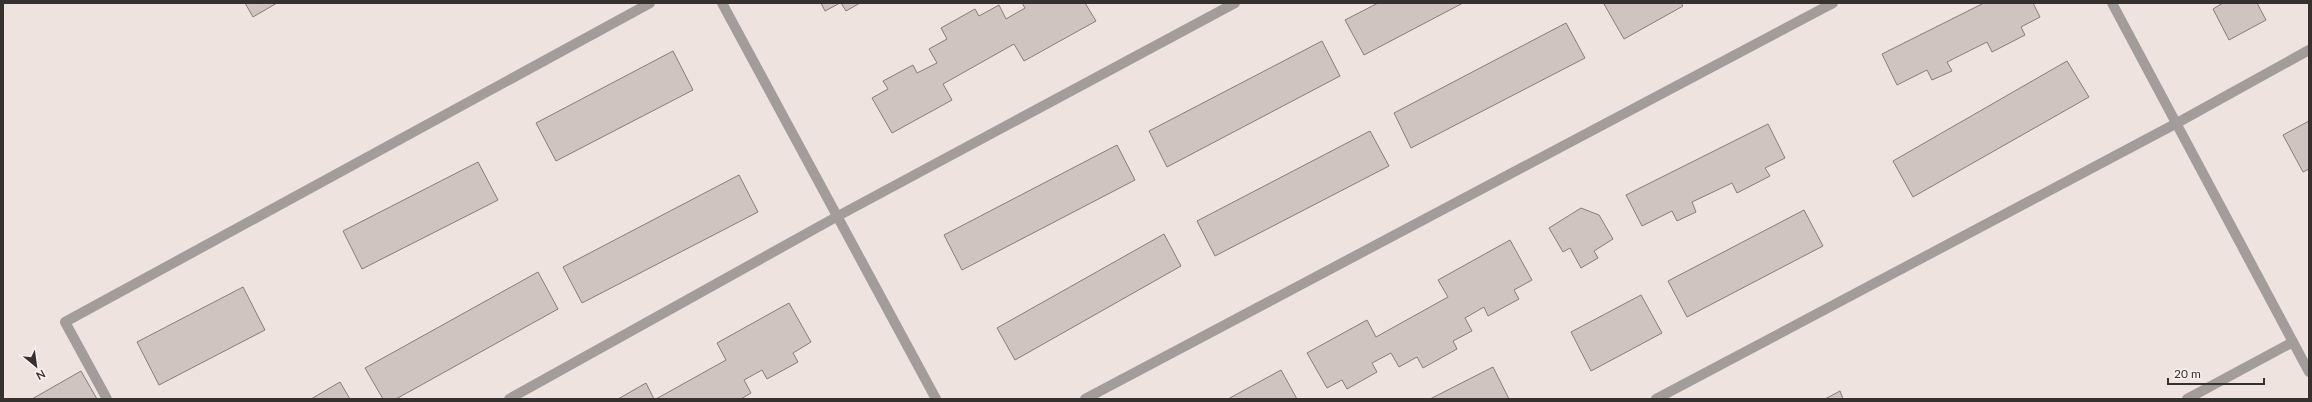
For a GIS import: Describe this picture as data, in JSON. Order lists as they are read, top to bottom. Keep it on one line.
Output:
{"scale_bar":"20 m","north":"bottom right"}
